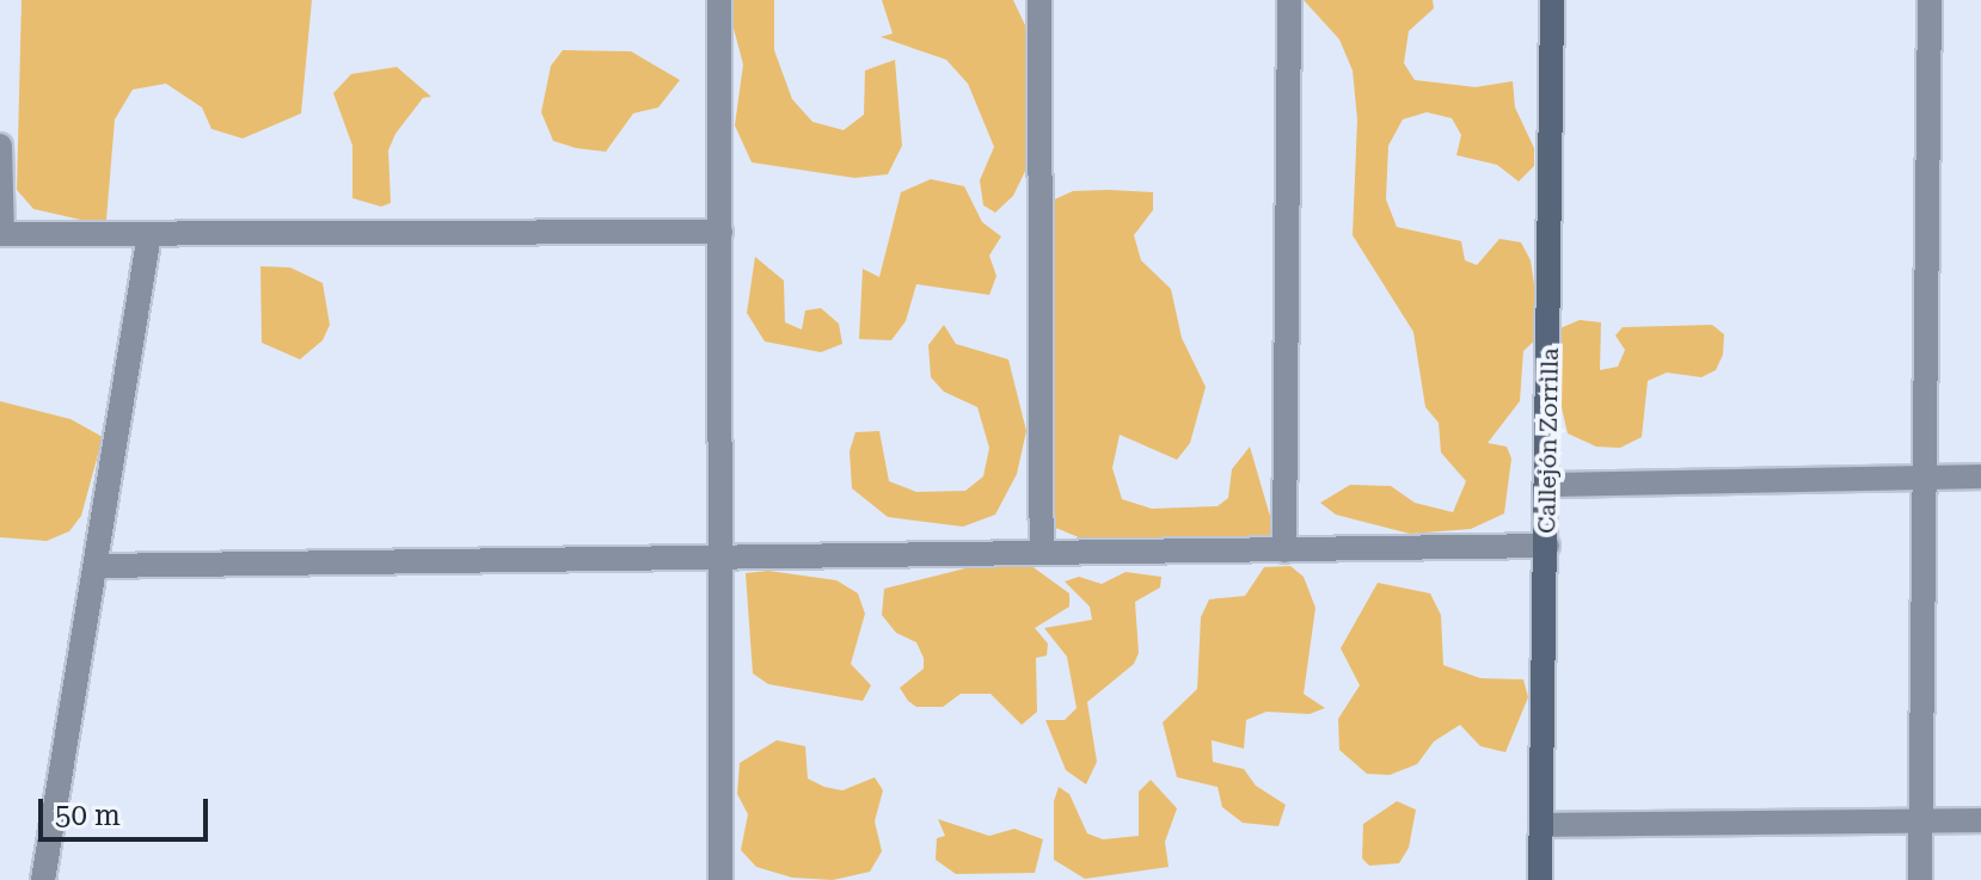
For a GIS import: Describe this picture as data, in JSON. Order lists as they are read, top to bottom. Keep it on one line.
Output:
{"streets":{"street":["Callejón Zorrilla"]},"scale_bar":"50 m"}
